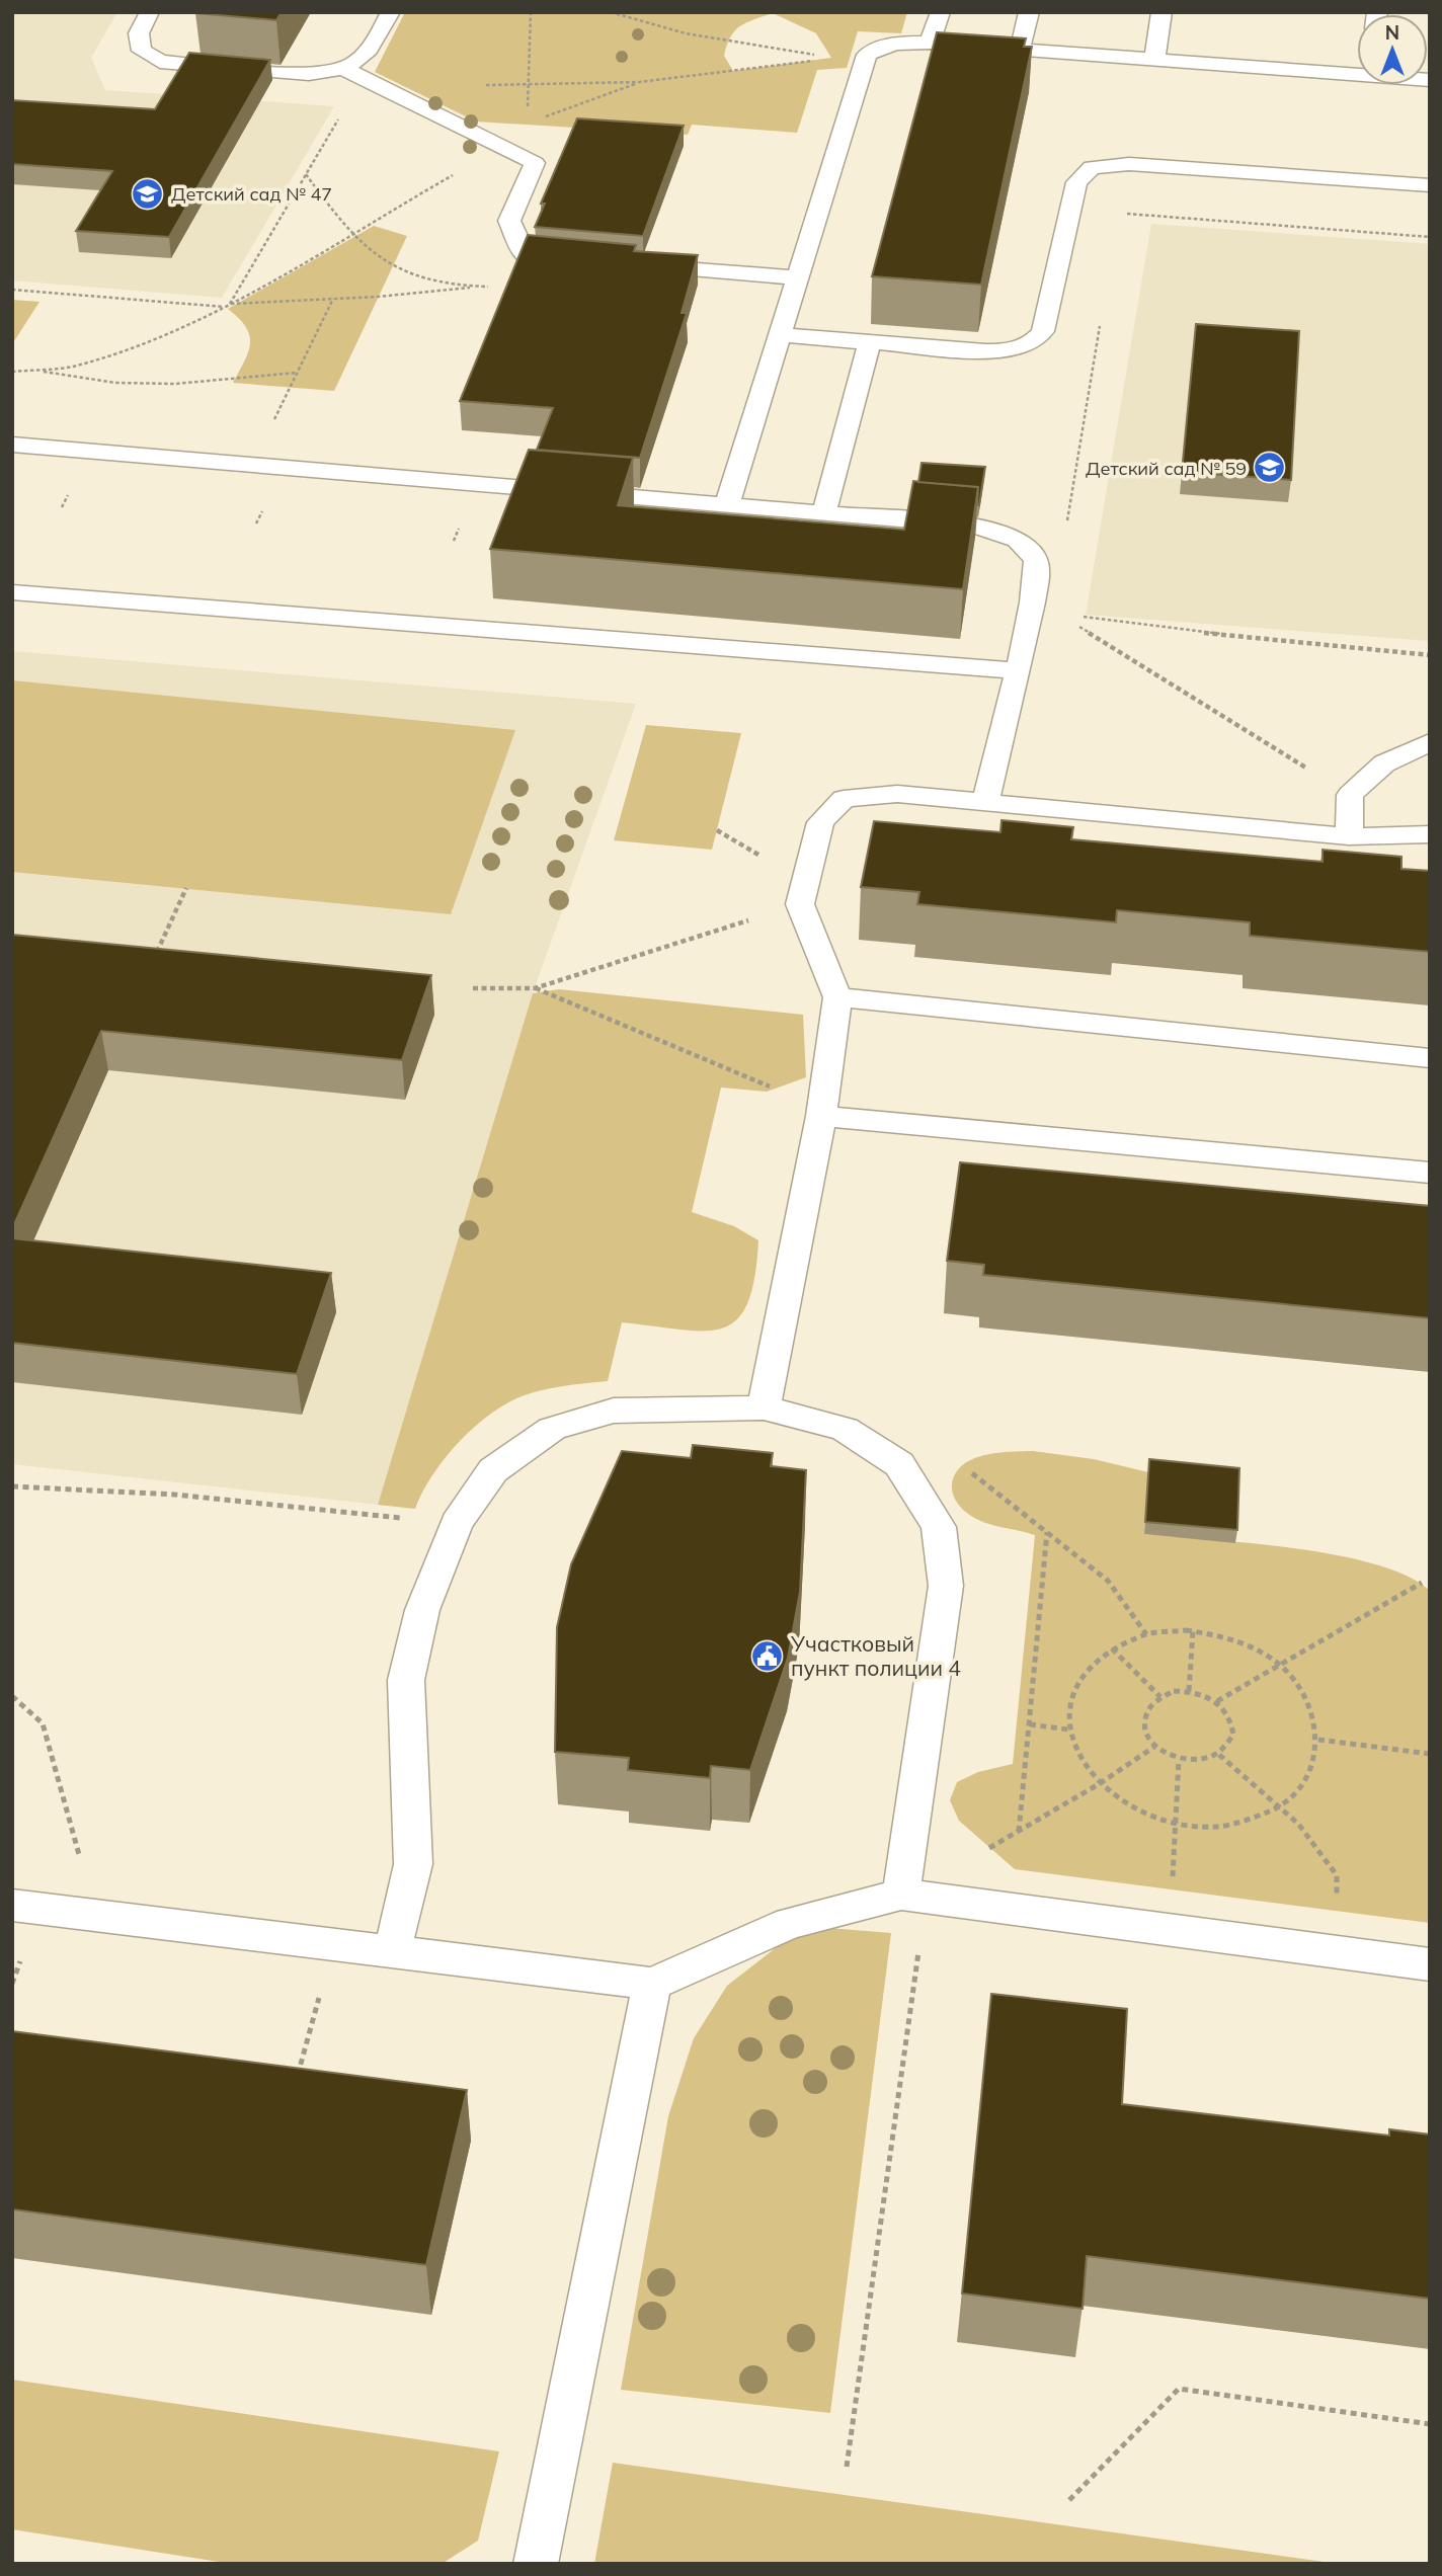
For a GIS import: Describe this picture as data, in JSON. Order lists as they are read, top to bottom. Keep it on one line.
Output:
{"places":{"school or university":["Детский сад № 47","Детский сад № 59"],"public building":["Участковый пункт полиции 4"]},"north":"top"}
